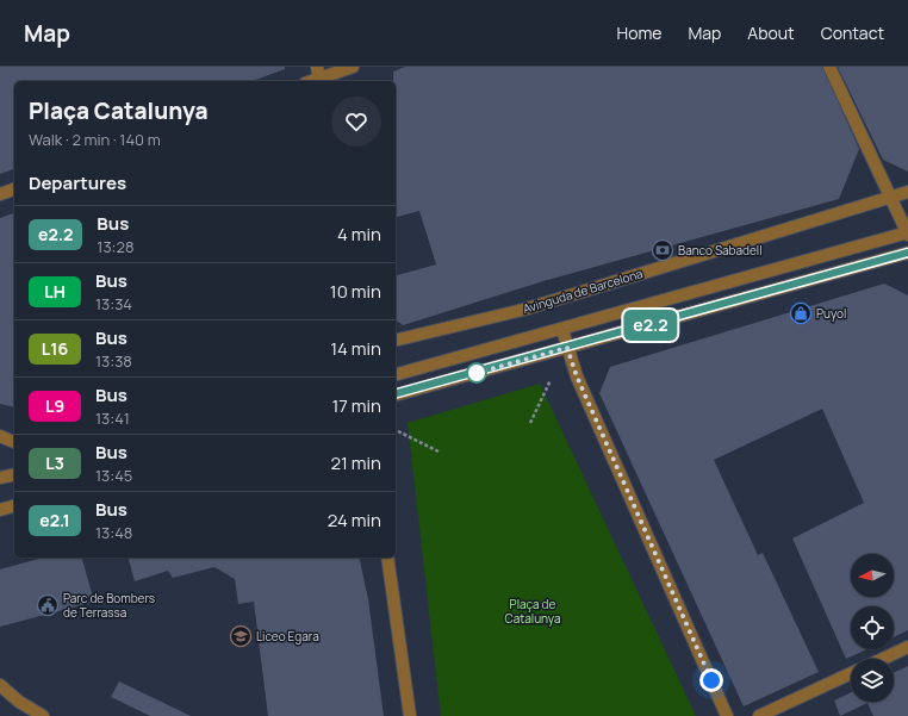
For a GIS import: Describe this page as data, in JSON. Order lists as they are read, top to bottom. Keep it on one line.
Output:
{"streets":{"street":["Avinguda de Barcelona"]},"parks":["Plaça de Catalunya"],"places":{"bank":["Banco Sabadell"],"shop":["Puyol"],"public building":["Parc de Bombers de Terrassa"],"school or university":["Liceo Egara"]},"lines":["bus line e2.2"],"north":"left","page":{"header":"Map","nav":["Home","Map","About","Contact"],"on_map":"e2.2","heading":[["Plaça Catalunya","Walk · 2 min · 140 m"],"Departures"],"list":[{"mark":"e2.2","name":"Bus","note":"13:28","value":"4 min"},{"mark":"LH","name":"Bus","note":"13:34","value":"10 min"},{"mark":"L16","name":"Bus","note":"13:38","value":"14 min"},{"mark":"L9","name":"Bus","note":"13:41","value":"17 min"},{"mark":"L3","name":"Bus","note":"13:45","value":"21 min"},{"mark":"e2.1","name":"Bus","note":"13:48","value":"24 min"}]}}
